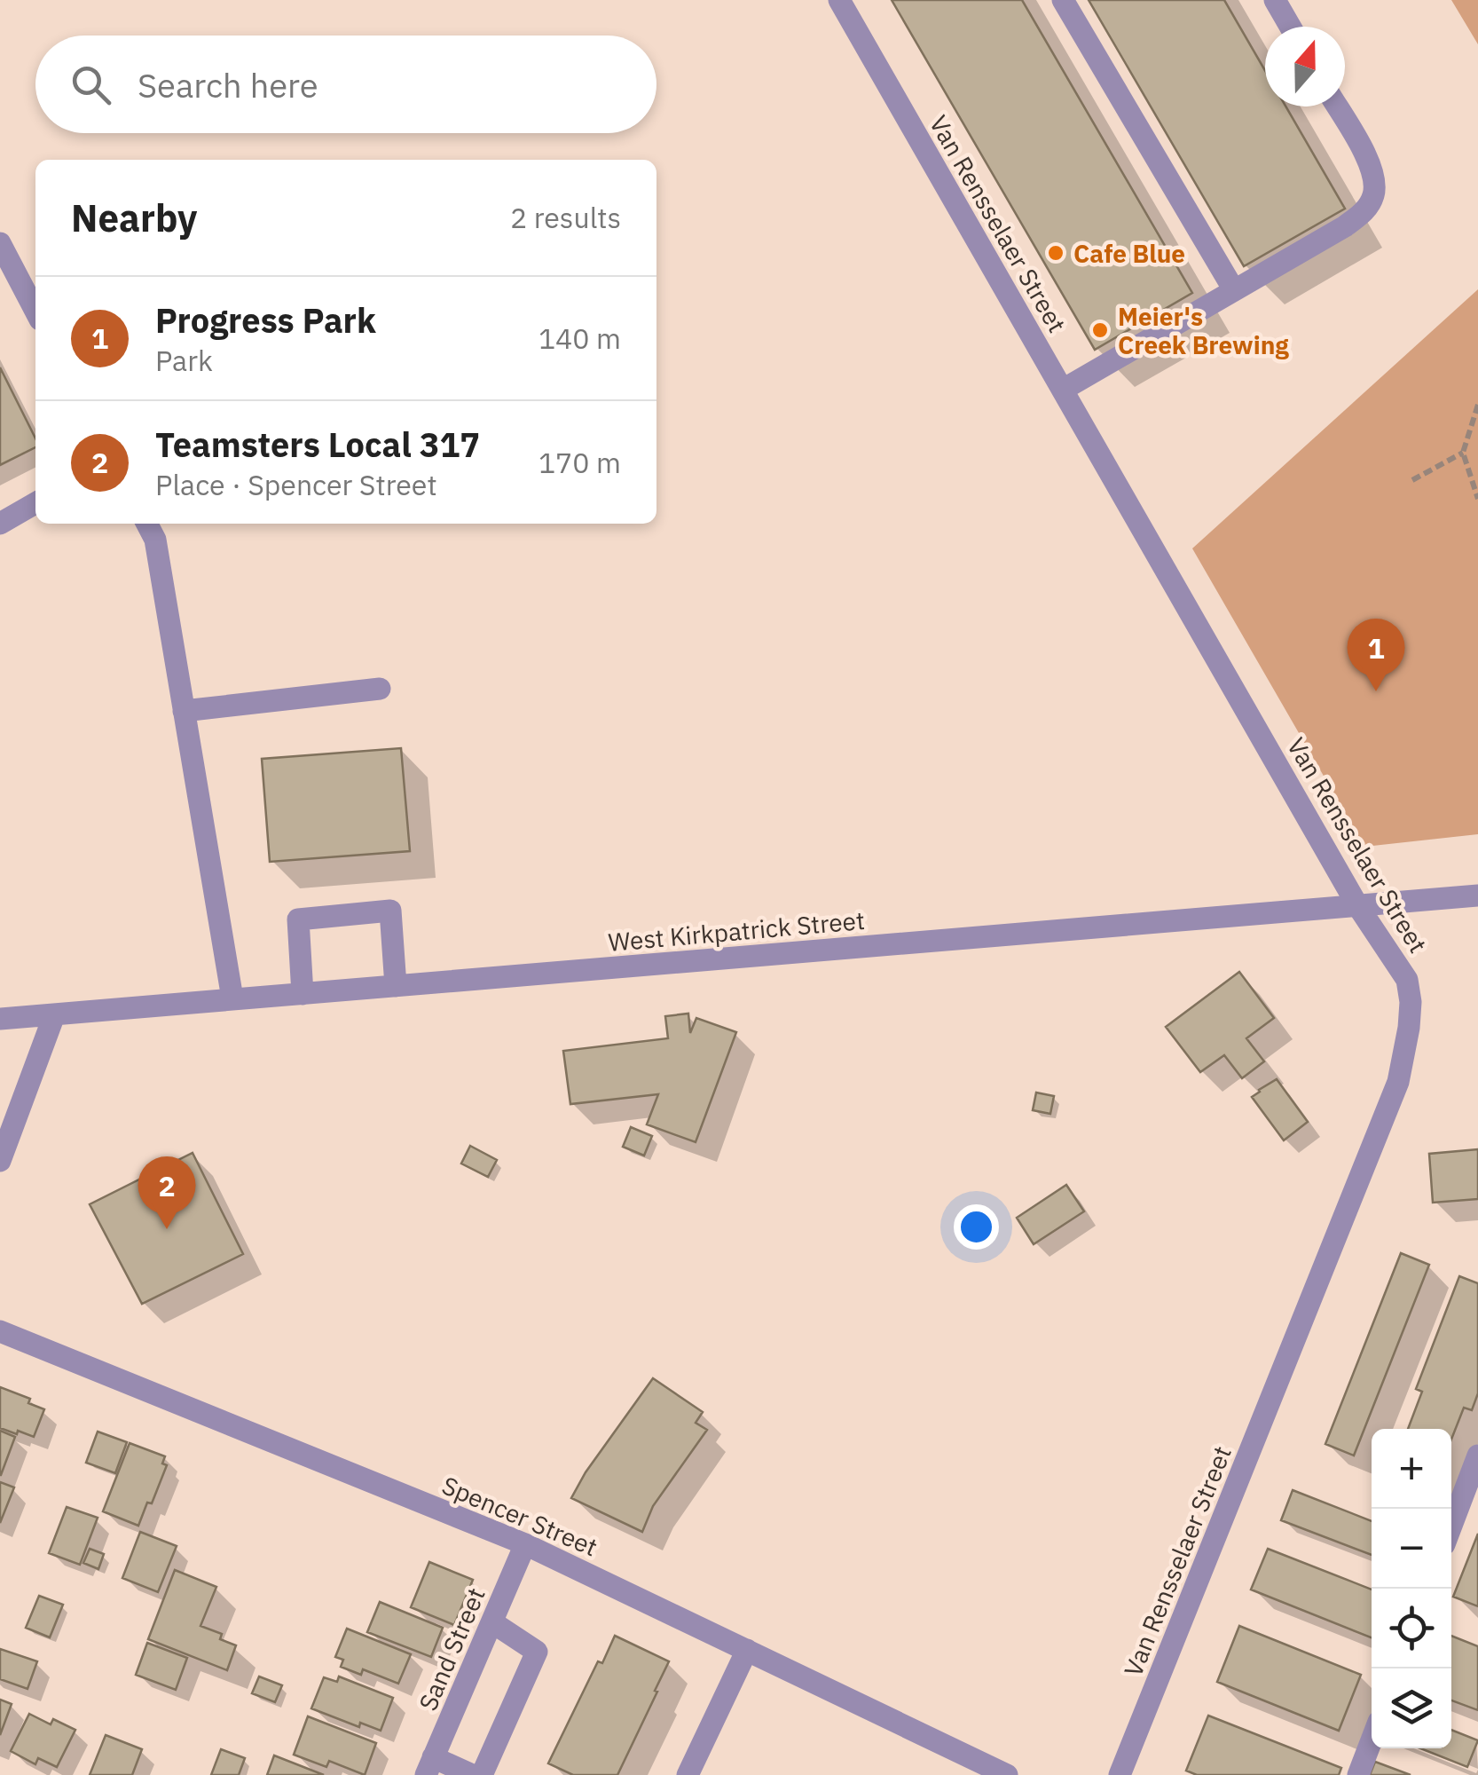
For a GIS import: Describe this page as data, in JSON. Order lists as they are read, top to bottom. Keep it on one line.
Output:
{"streets":{"street":["Van Rensselaer Street","West Kirkpatrick Street","Spencer Street","Sand Street"]},"crossings":[["Van Rensselaer Street","West Kirkpatrick Street"],["Spencer Street","Sand Street"]],"places":["Cafe Blue","Meier's Creek Brewing"],"north":"top","page":{"search":"Search here","heading":["Nearby","2 results"],"list":[{"mark":"1","name":"Progress Park","note":"Park","value":"140 m"},{"mark":"2","name":"Teamsters Local 317","note":"Place · Spencer Street","value":"170 m"}],"pins":["1","2"],"map_buttons":["+","−"]}}
